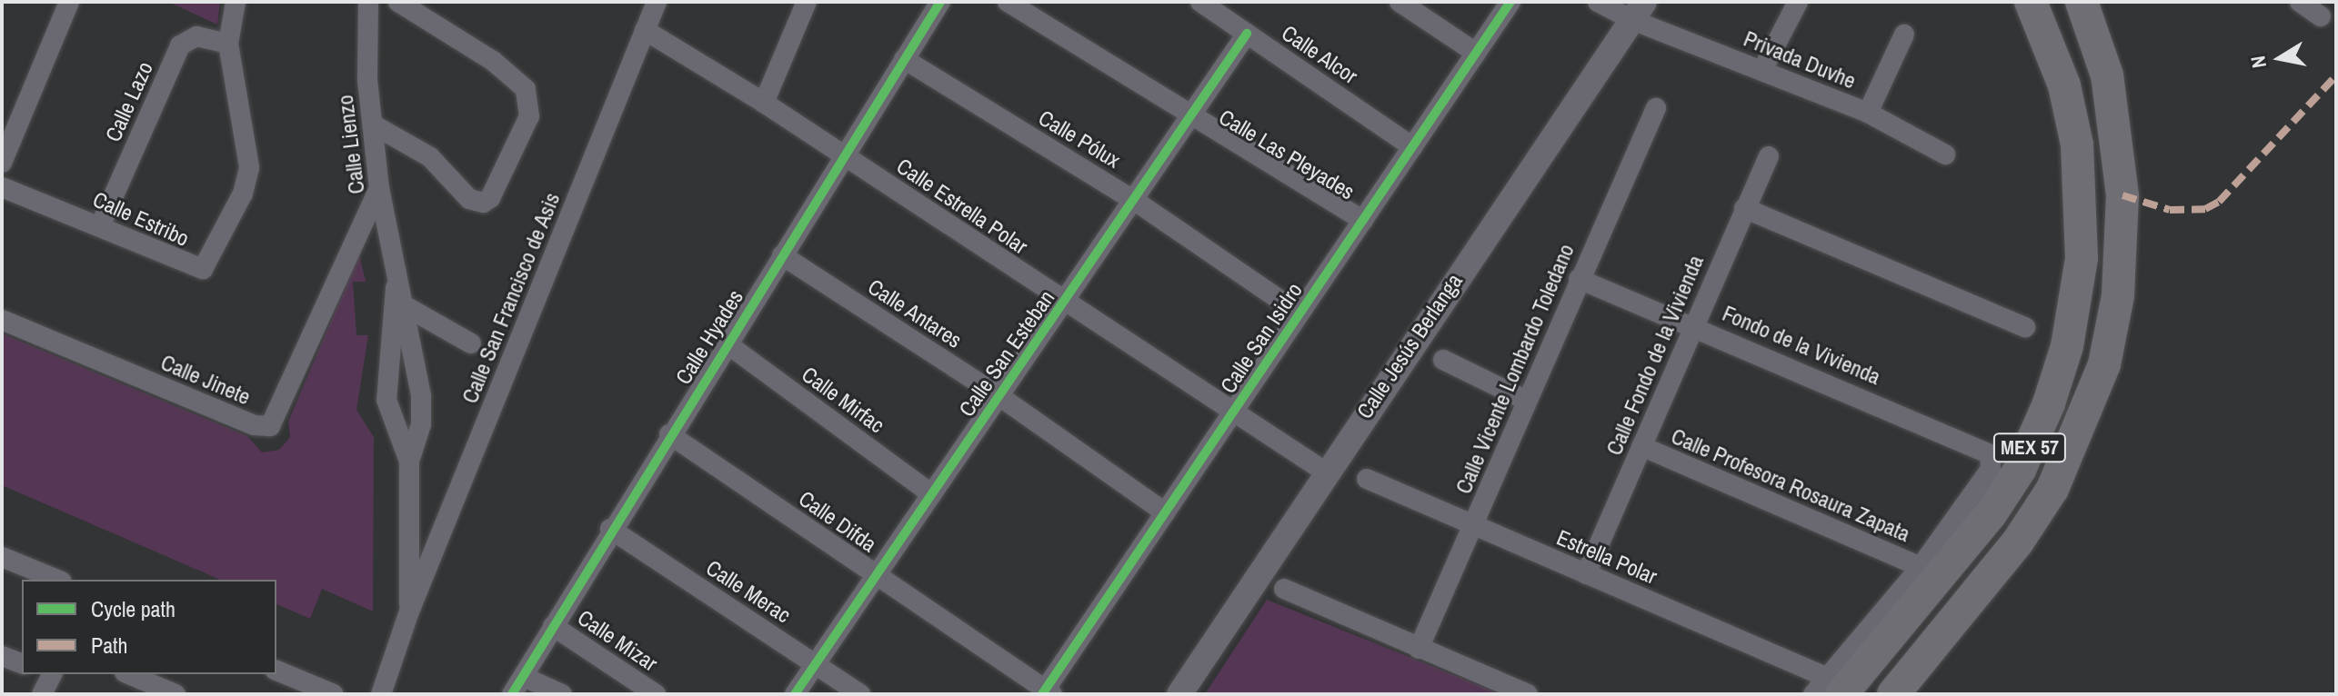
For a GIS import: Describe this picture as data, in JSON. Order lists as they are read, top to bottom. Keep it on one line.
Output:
{"streets":{"highway":["MEX 57"],"street":["Calle Alcor","Privada Duvhe","Calle Lazo","Calle Pólux","Calle Lienzo","Calle Las Pleyades","Calle Estrella Polar","Calle Estribo","Calle San Francisco de Asis","Calle Antares","Calle Hyades","Calle San Isidro","Fondo de la Vivienda","Calle Jesús Berlanga","Calle San Esteban","Calle Fondo de la Vivienda","Calle Vicente Lombardo Toledano","Calle Jinete","Calle Mirfac","Calle Profesora Rosaura Zapata","Calle Difda","Estrella Polar","Calle Merac","Calle Mizar"]},"crossings":[["Calle Alcor","Calle San Isidro"],["Calle Alcor","Calle San Esteban"],["Privada Duvhe","Calle Jesús Berlanga"],["Calle Lazo","Calle Estribo"],["Calle Pólux","Calle Hyades"],["Calle Pólux","Calle San Isidro"],["Calle Pólux","Calle San Esteban"],["Calle Lienzo","Calle San Francisco de Asis"],["Calle Lienzo","Calle Jinete"],["Calle Las Pleyades","Calle San Isidro"],["Calle Las Pleyades","Calle San Esteban"],["Calle Estrella Polar","Calle San Francisco de Asis"],["Calle Estrella Polar","Calle Hyades"],["Calle Estrella Polar","Calle San Isidro"],["Calle Estrella Polar","Calle Jesús Berlanga"],["Calle Estrella Polar","Calle San Esteban"],["Calle Antares","Calle Hyades"],["Calle Antares","Calle San Isidro"],["Calle Antares","Calle San Esteban"],["Calle Hyades","Calle Mirfac"],["Calle Hyades","Calle Difda"],["Calle Hyades","Calle Merac"],["Calle Hyades","Calle Mizar"],["Calle San Isidro","Calle Difda"],["Fondo de la Vivienda","Calle Fondo de la Vivienda"],["Fondo de la Vivienda","Calle Vicente Lombardo Toledano"],["Fondo de la Vivienda","Calle Profesora Rosaura Zapata"],["Calle San Esteban","Calle Mirfac"],["Calle San Esteban","Calle Difda"],["Calle San Esteban","Calle Merac"],["Calle Fondo de la Vivienda","Calle Profesora Rosaura Zapata"],["Calle Fondo de la Vivienda","Estrella Polar"],["Calle Vicente Lombardo Toledano","Estrella Polar"],["MEX 57","Estrella Polar"]],"legend":["Cycle path","Path"],"north":"left"}
